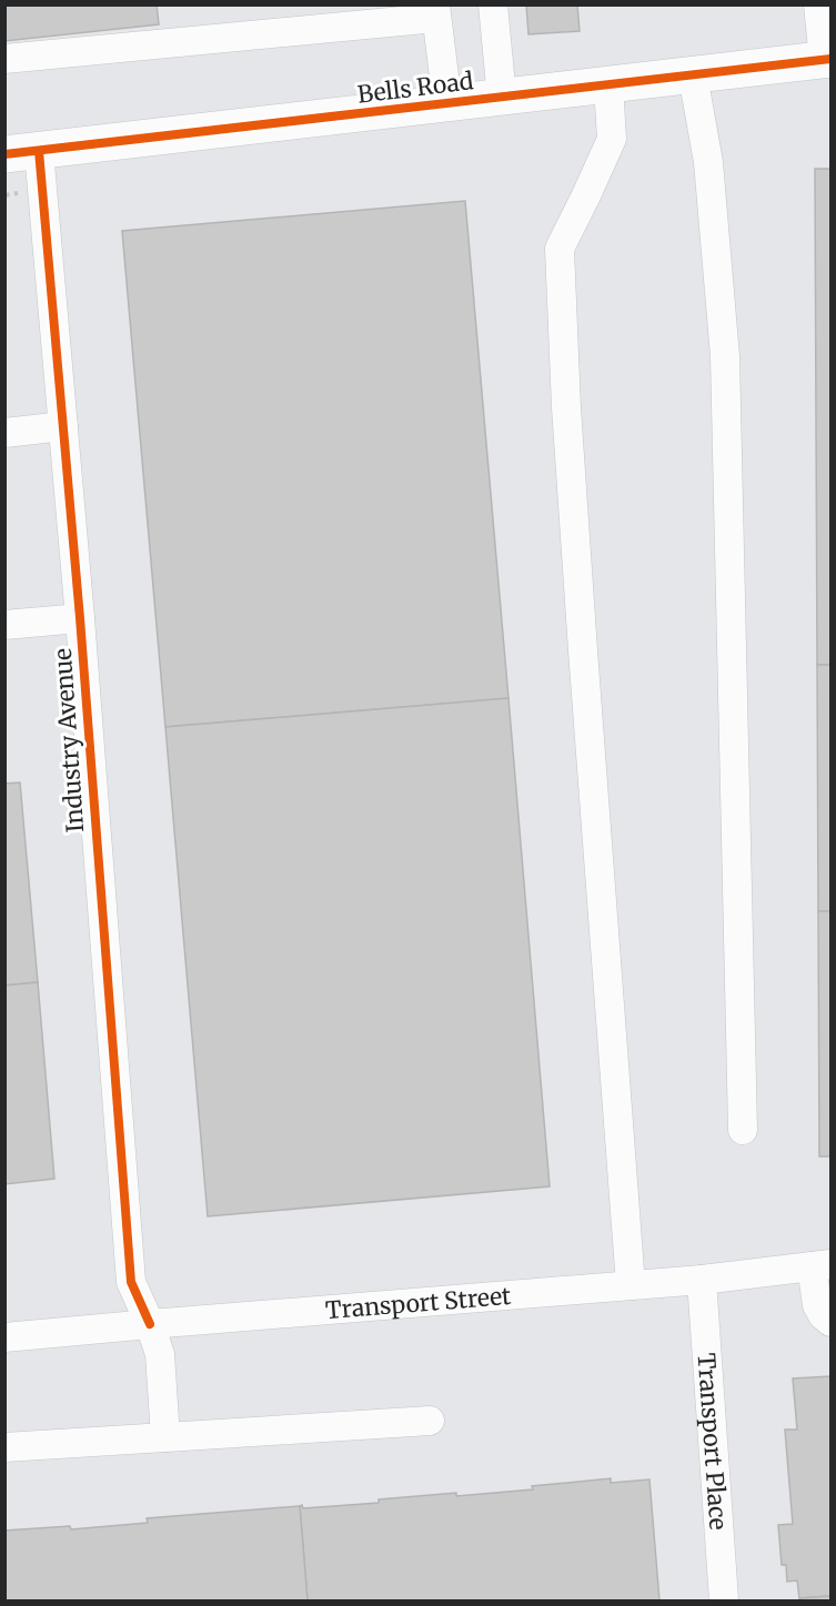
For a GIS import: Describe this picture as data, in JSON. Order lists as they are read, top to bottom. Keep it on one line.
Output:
{"streets":{"main road":["Bells Road"],"street":["Industry Avenue","Transport Street","Transport Place"]},"crossings":[["Bells Road","Industry Avenue"],["Industry Avenue","Transport Street"],["Transport Street","Transport Place"]]}
